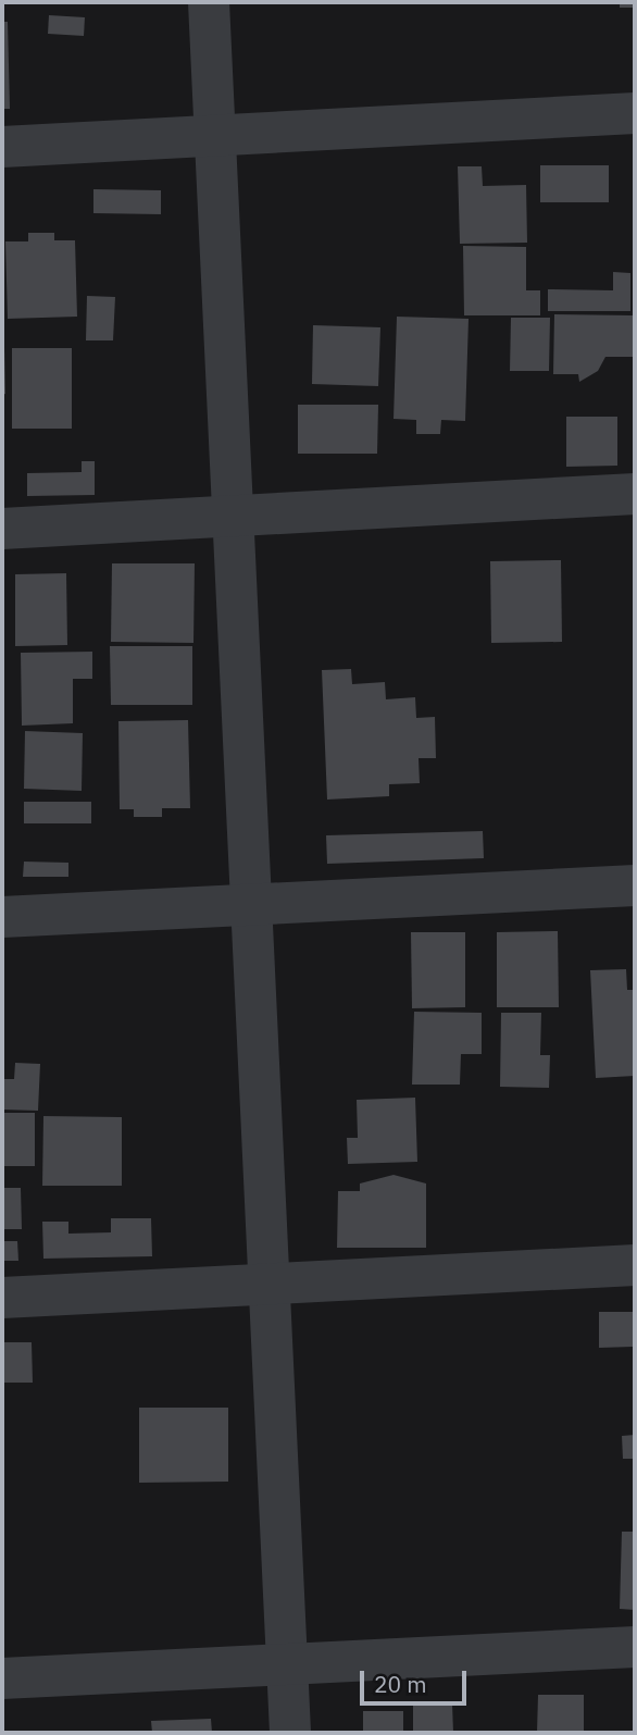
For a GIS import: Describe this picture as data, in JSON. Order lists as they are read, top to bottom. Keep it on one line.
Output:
{"scale_bar":"20 m"}
